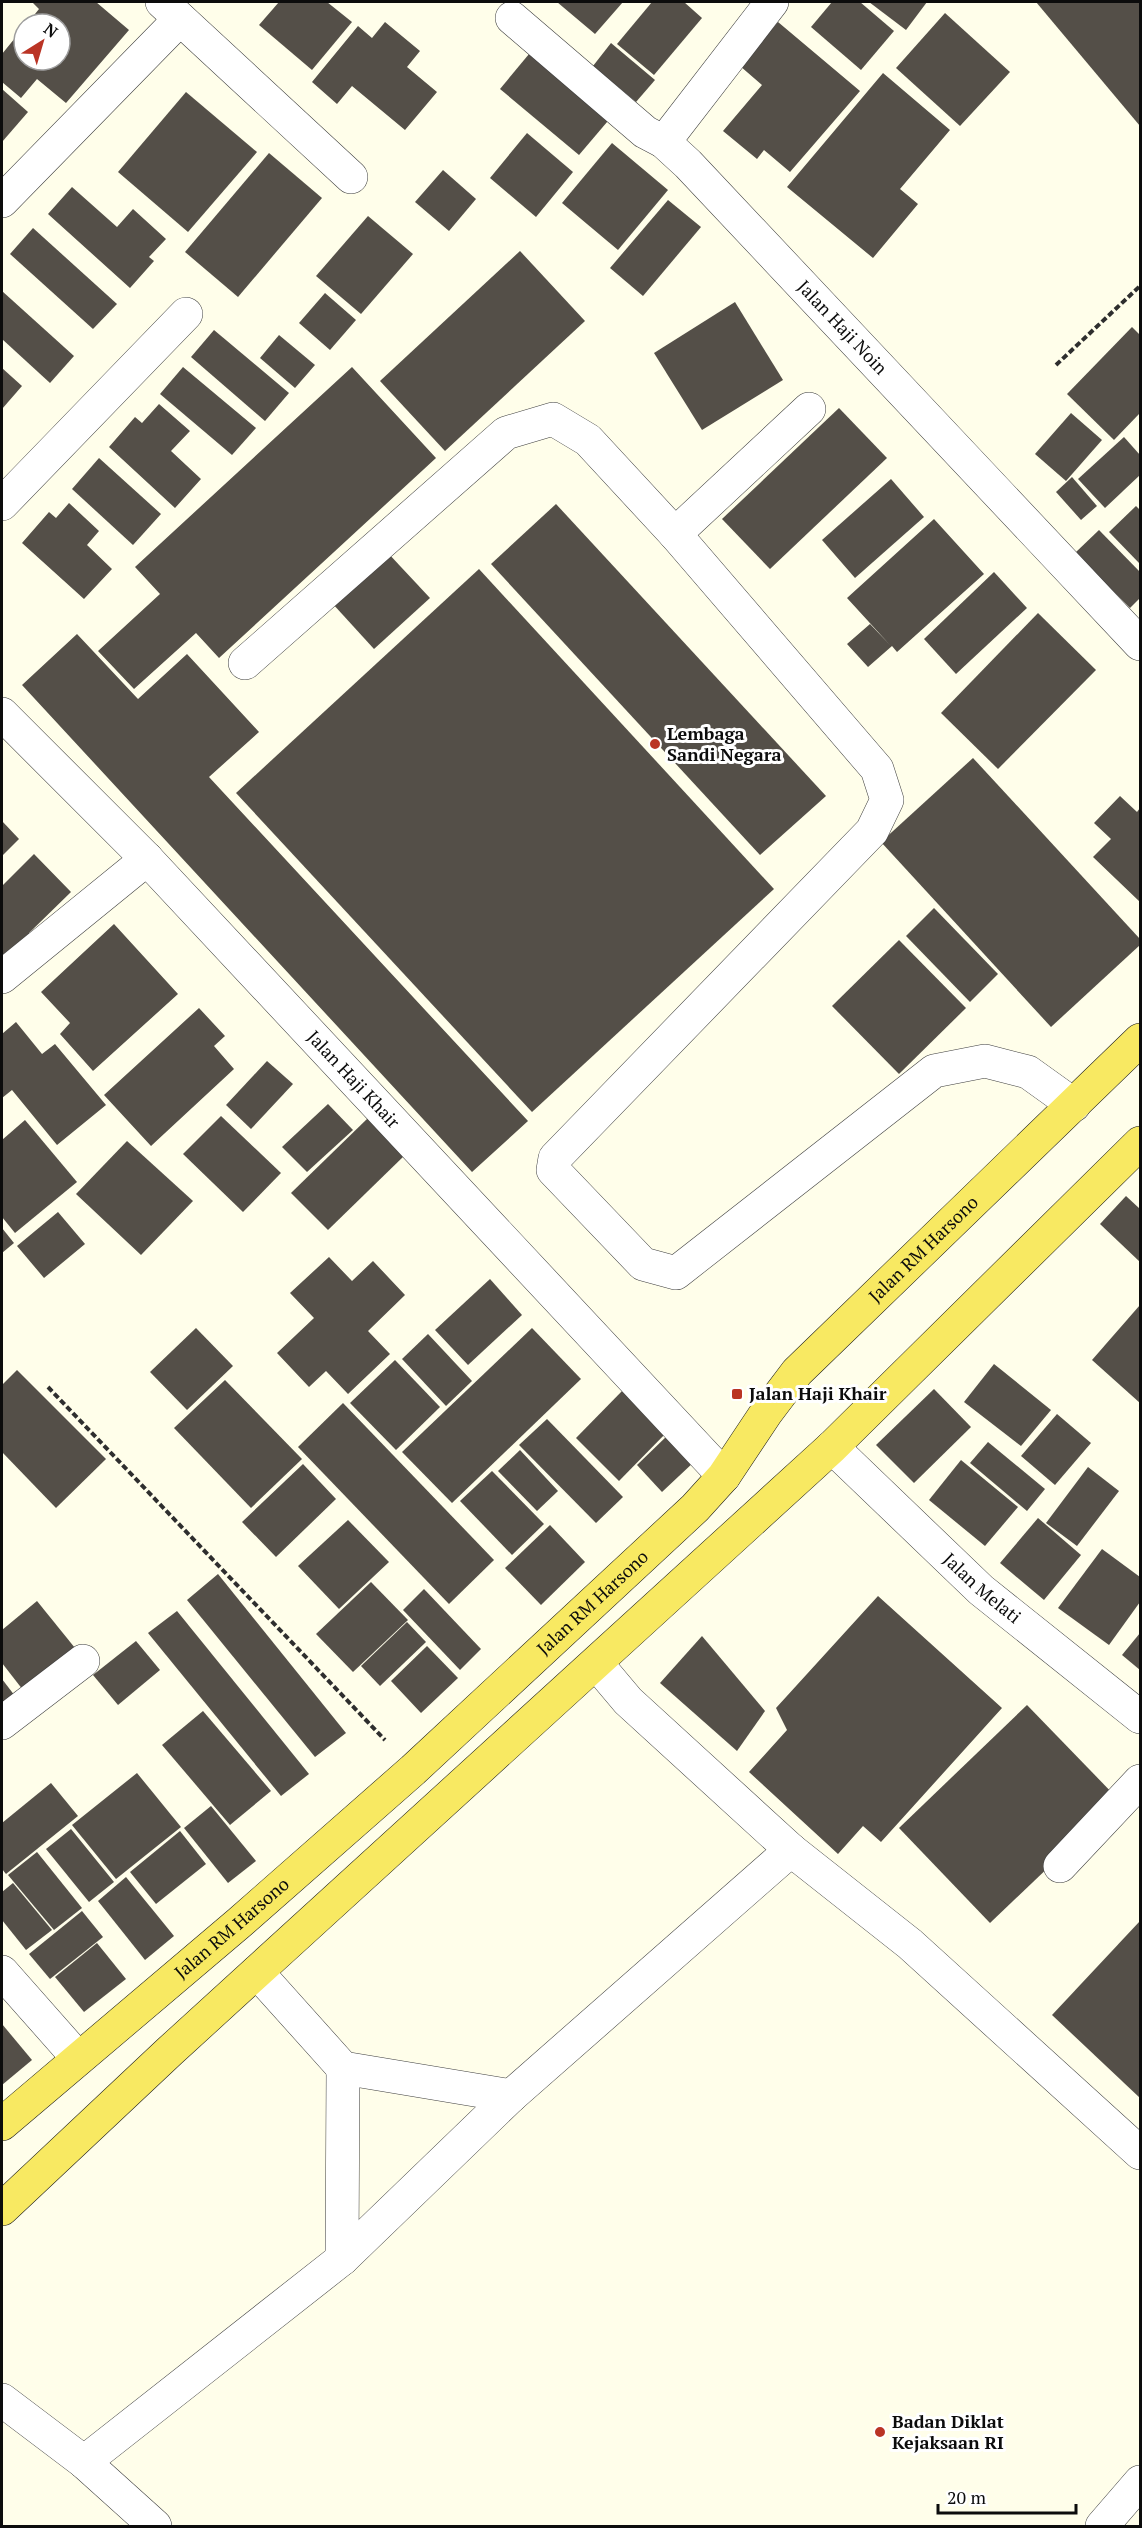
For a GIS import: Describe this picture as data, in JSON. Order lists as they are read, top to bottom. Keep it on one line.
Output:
{"streets":{"main road":["Jalan RM Harsono"],"street":["Jalan Haji Noin","Jalan Haji Khair","Jalan Melati"]},"crossings":[["Jalan Haji Khair","Jalan RM Harsono"]],"places":{"other":["Lembaga Sandi Negara","Badan Diklat Kejaksaan RI"],"transit":["Jalan Haji Khair"]},"scale_bar":"20 m","north":"top right"}
